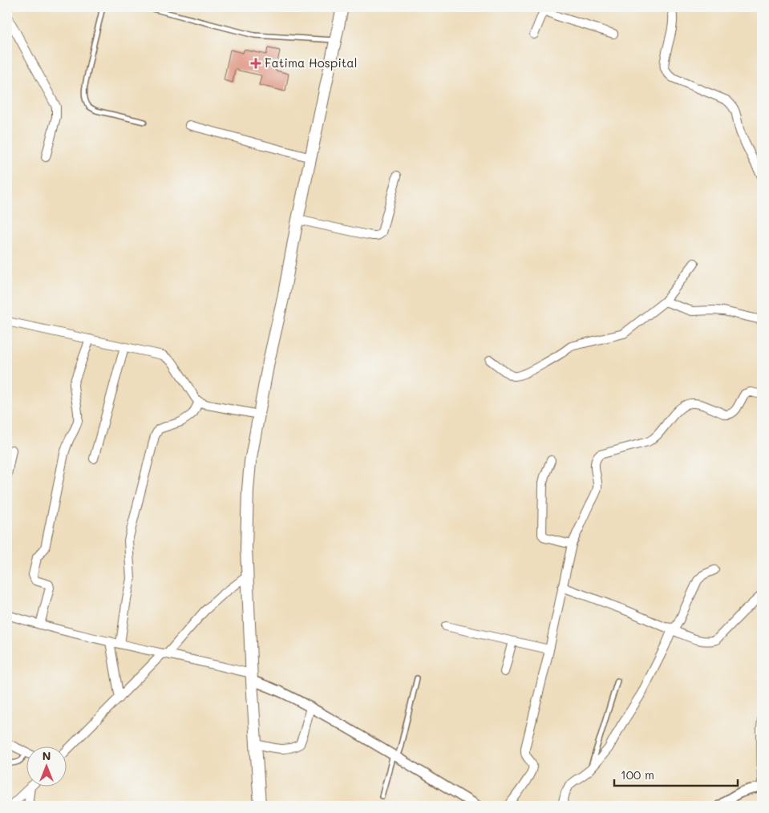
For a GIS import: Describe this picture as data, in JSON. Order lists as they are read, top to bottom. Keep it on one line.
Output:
{"places":{"health":["Fatima Hospital"]},"scale_bar":"100 m","north":"top"}
